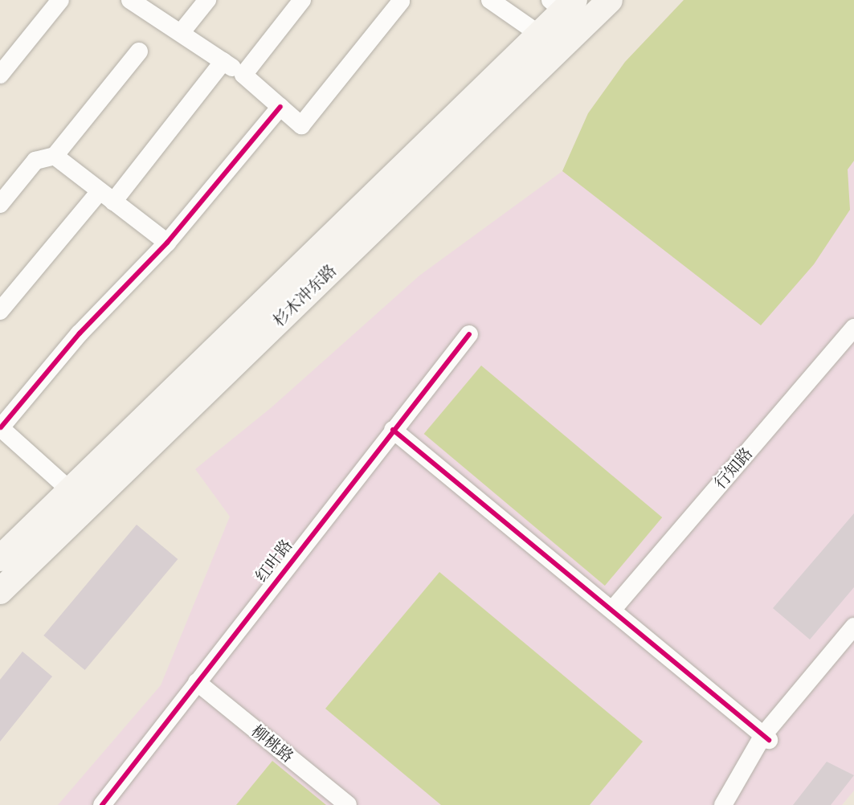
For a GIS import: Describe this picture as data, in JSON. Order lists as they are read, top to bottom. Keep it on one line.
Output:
{"streets":{"main road":["杉木冲东路"],"street":["行知路","红叶路","柳桃路"]},"crossings":[["红叶路","柳桃路"]]}
